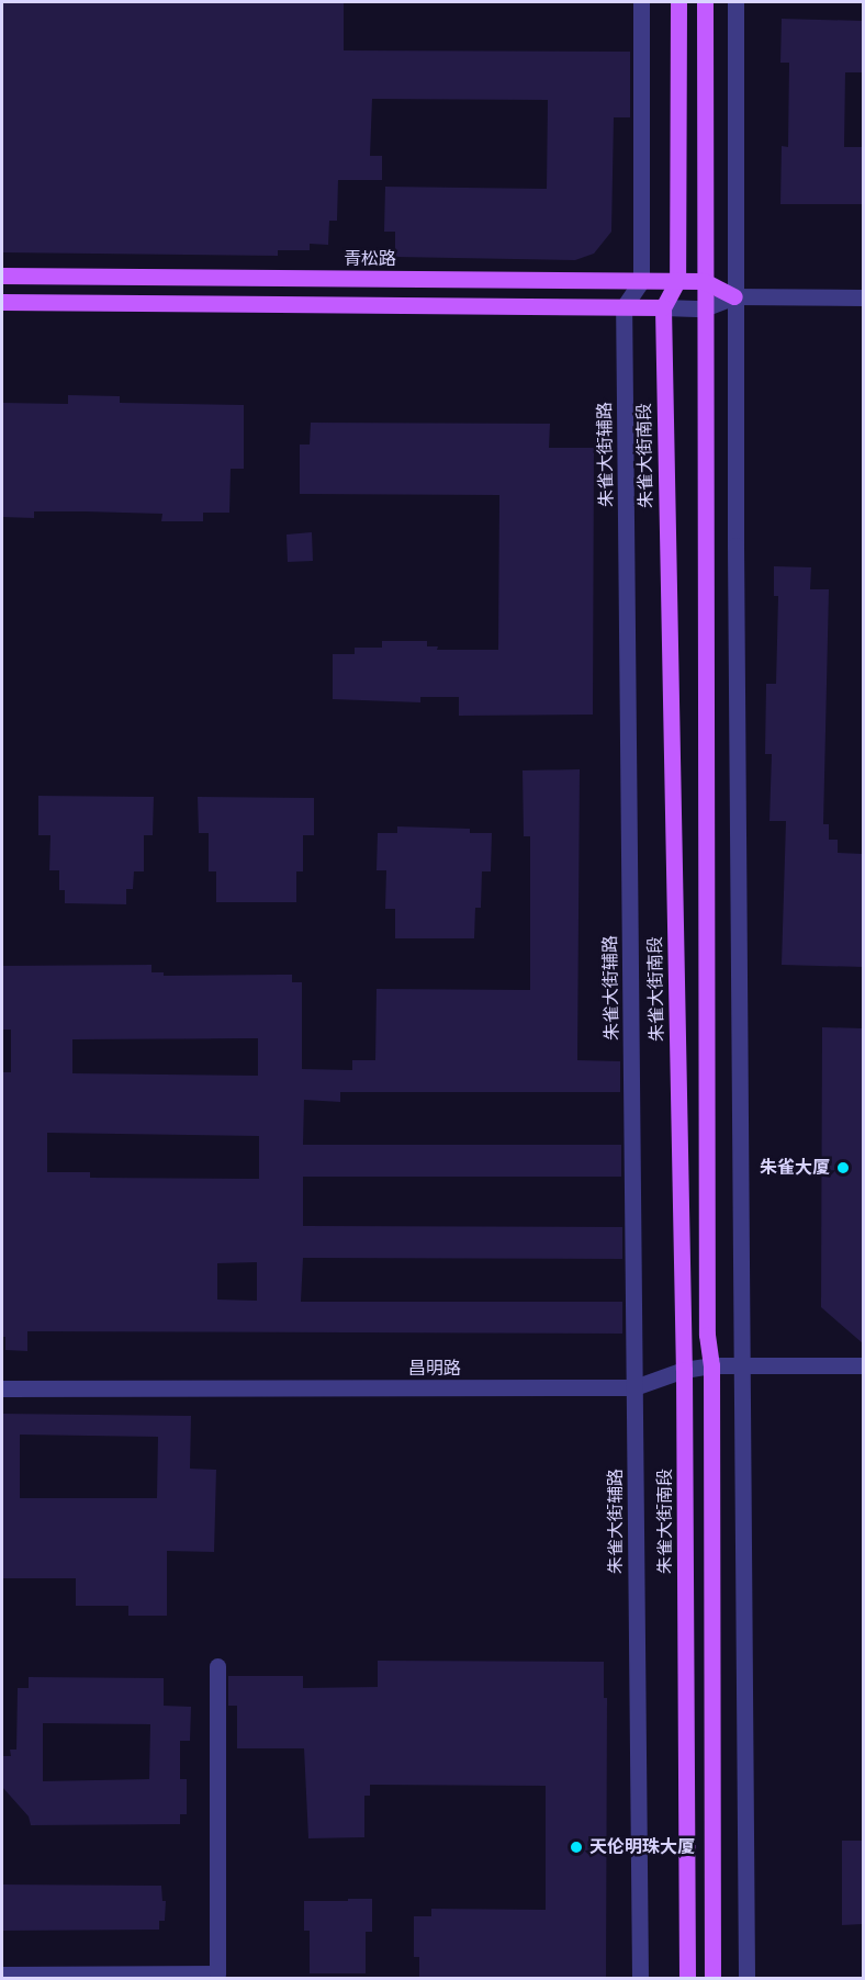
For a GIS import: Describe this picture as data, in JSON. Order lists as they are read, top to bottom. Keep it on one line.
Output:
{"streets":{"main road":["青松路","朱雀大街南段"],"street":["朱雀大街辅路","昌明路"]},"crossings":[["青松路","朱雀大街辅路"],["青松路","朱雀大街南段"],["朱雀大街辅路","昌明路"],["朱雀大街南段","昌明路"]],"places":["朱雀大厦","天伦明珠大厦"]}
